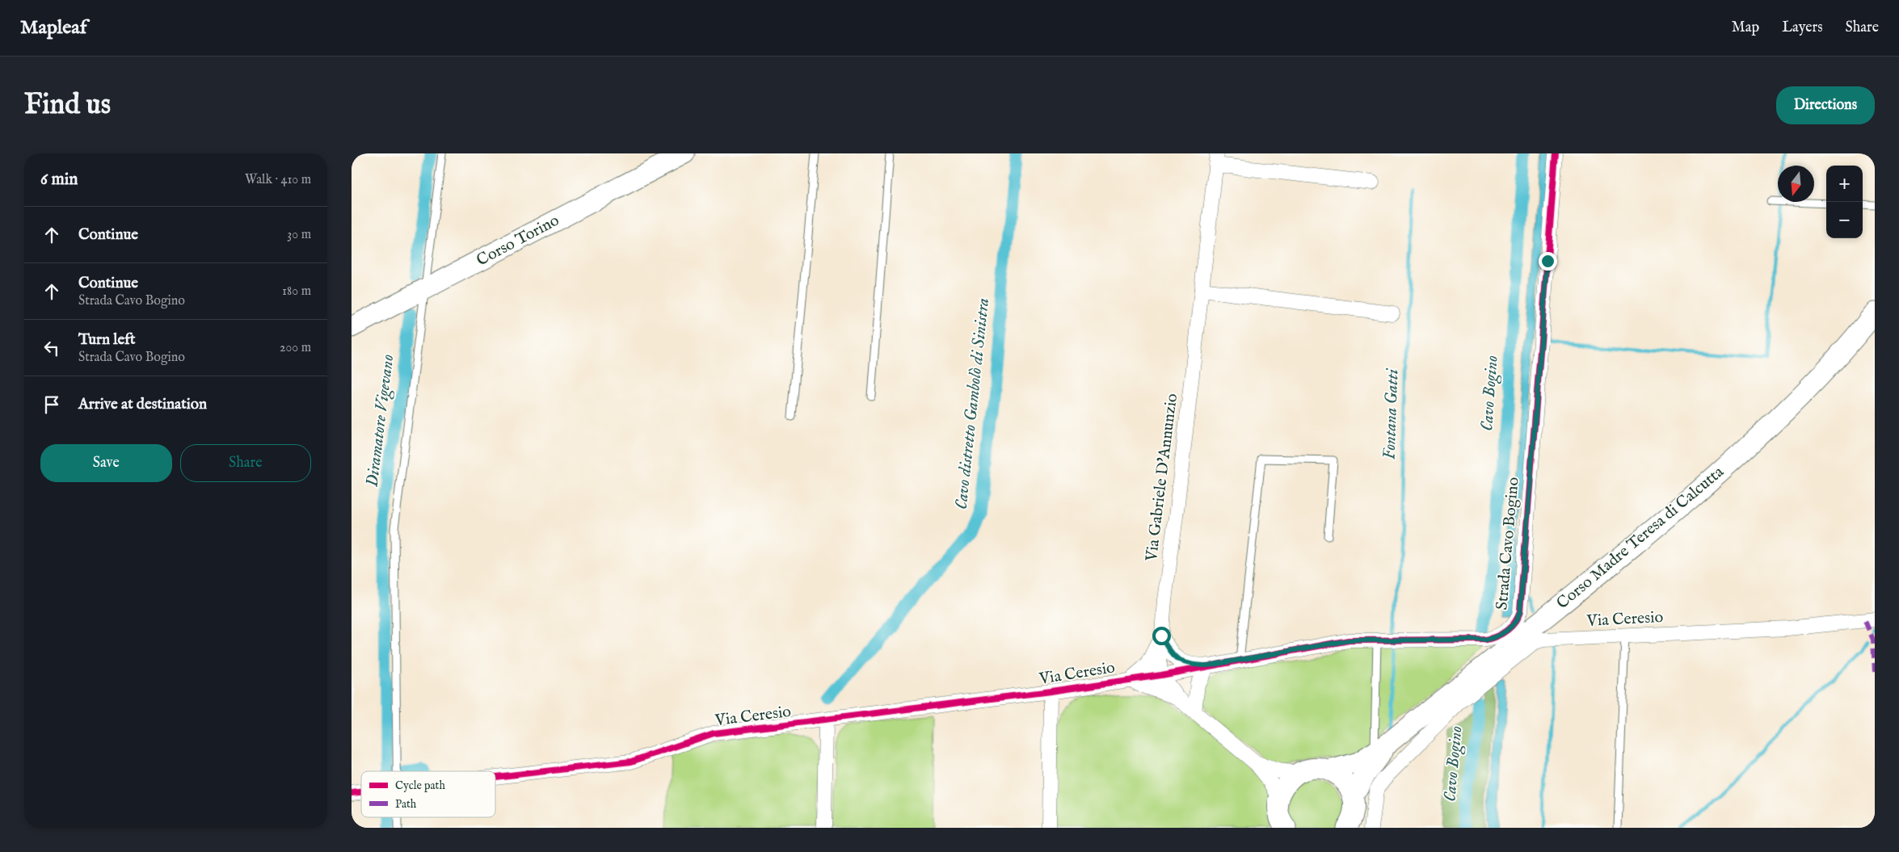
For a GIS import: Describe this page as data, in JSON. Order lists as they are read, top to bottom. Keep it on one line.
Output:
{"streets":{"main road":["Corso Torino","Corso Madre Teresa di Calcutta"],"street":["Via Gabriele D'Annunzio","Strada Cavo Bogino","Via Ceresio"]},"crossings":[["Via Gabriele D'Annunzio","Strada Cavo Bogino"],["Via Gabriele D'Annunzio","Via Ceresio"],["Strada Cavo Bogino","Via Ceresio"]],"water":["Cavo Bogino","Cavo distretto Gambolò di Sinistra","Fontana Gatti","Diramatore Vigevano"],"legend":["Cycle path","Path"],"north":"bottom","page":{"header":"Mapleaf","nav":["Map","Layers","Share"],"buttons":["Directions",["Save","Share"]],"title":"Find us","heading":["6 min","Walk · 410 m"],"map_buttons":["+","−"],"list":[["Continue","30 m"],["Continue","Strada Cavo Bogino","180 m"],["Turn left","Strada Cavo Bogino","200 m"],"Arrive at destination"]}}
